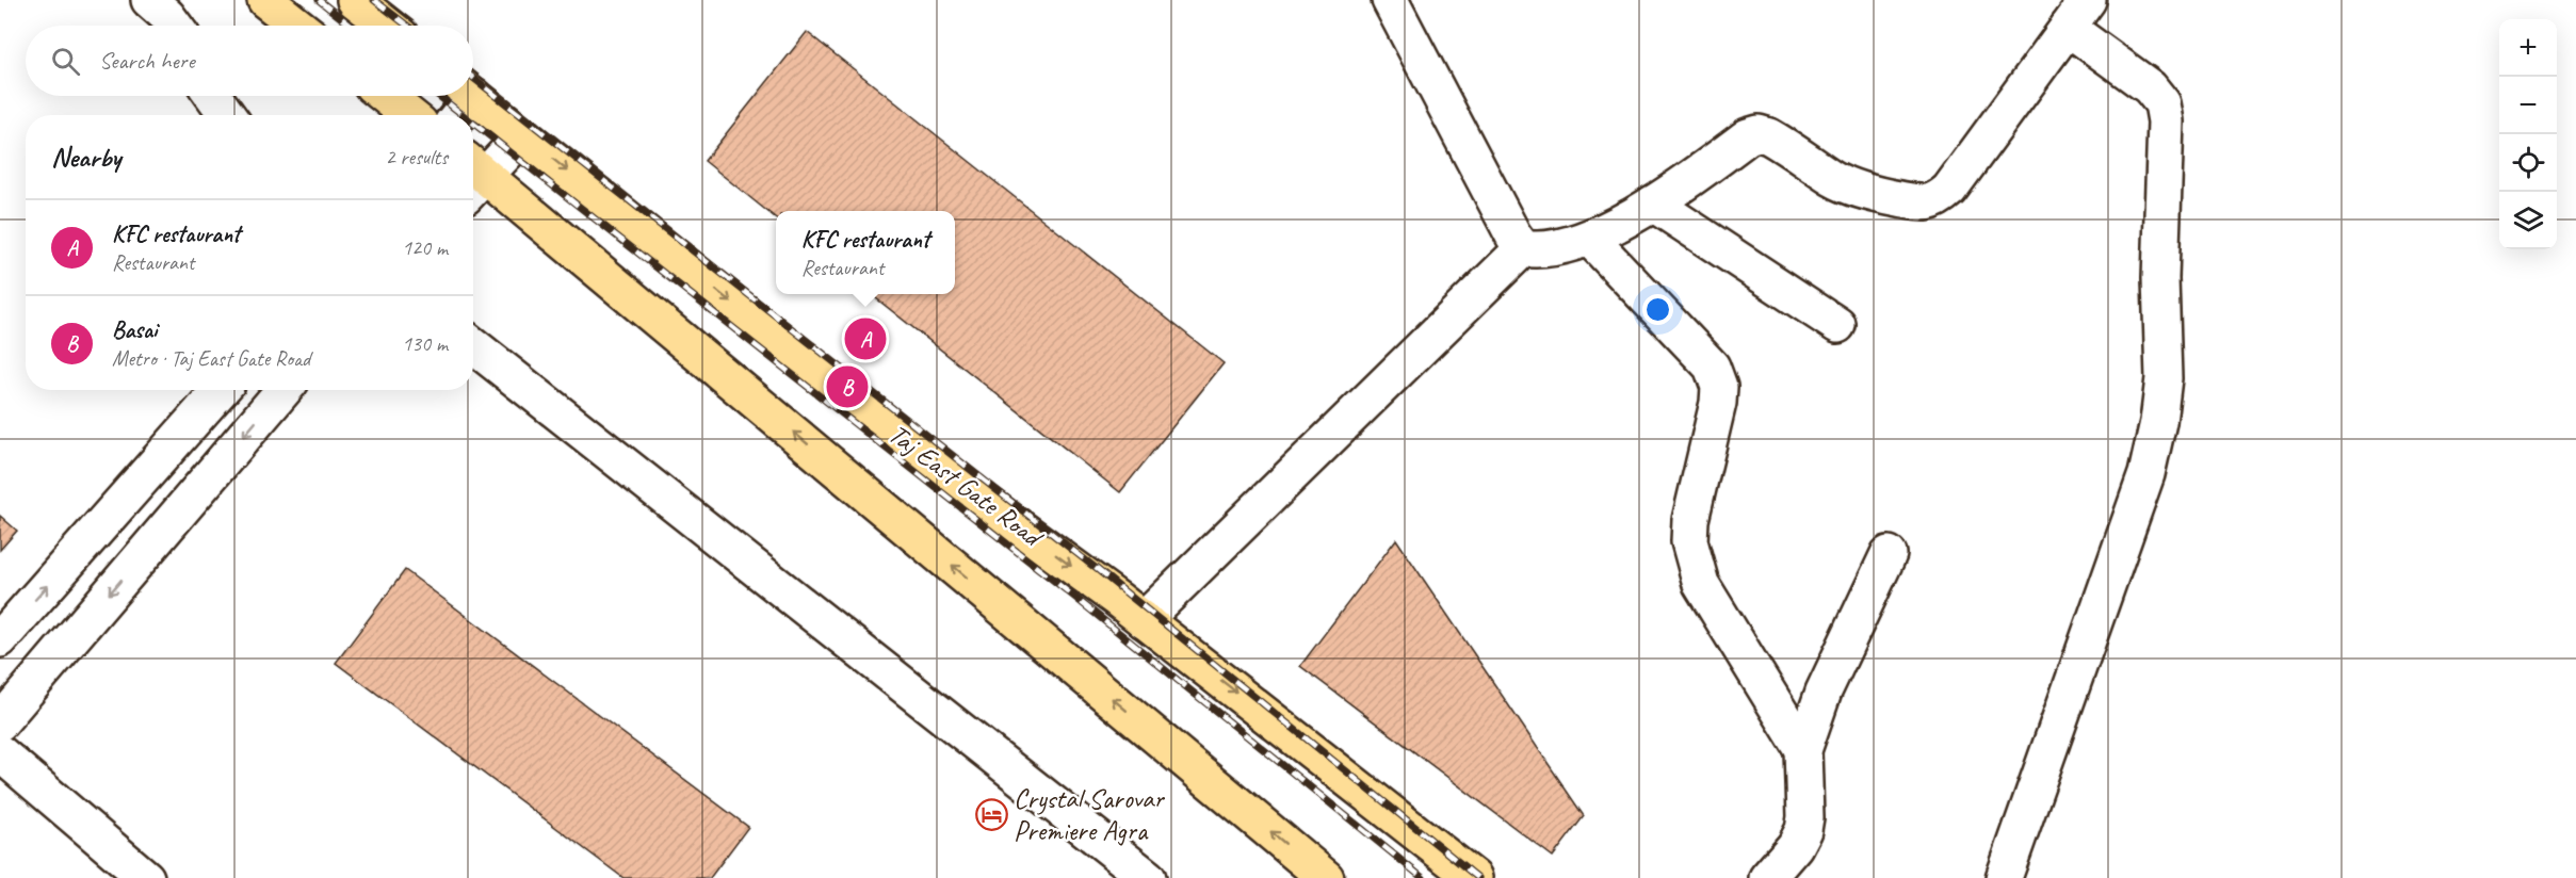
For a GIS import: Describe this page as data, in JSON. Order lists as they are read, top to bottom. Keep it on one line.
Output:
{"streets":{"main road":["Taj East Gate Road"]},"places":{"hotel":["Crystal Sarovar Premiere Agra"]},"page":{"map_buttons":["+","−"],"search":"Search here","heading":["Nearby","2 results"],"list":[{"mark":"A","name":"KFC restaurant","note":"Restaurant","value":"120 m"},{"mark":"B","name":"Basai","note":"Metro · Taj East Gate Road","value":"130 m"}],"popup":["KFC restaurant","Restaurant"],"pins":["A","B"]}}
